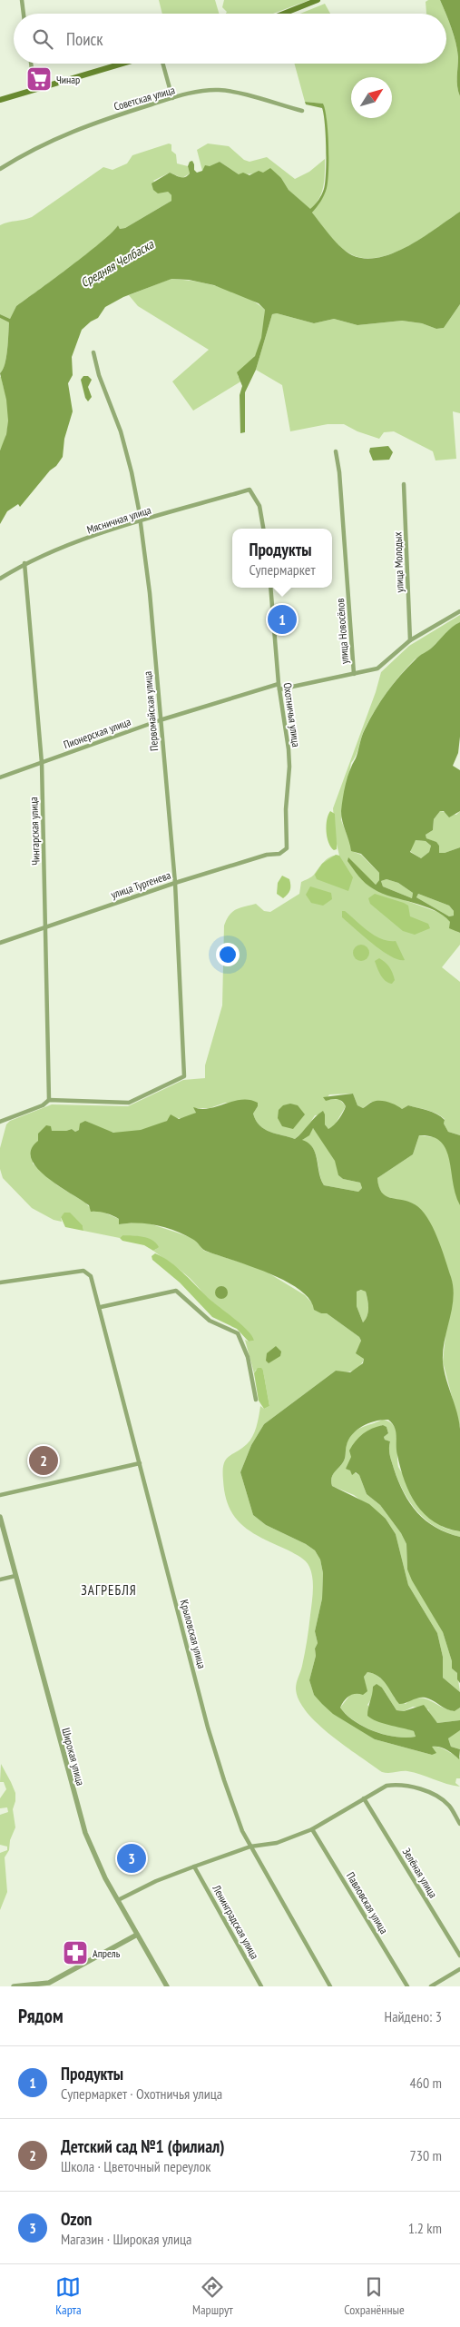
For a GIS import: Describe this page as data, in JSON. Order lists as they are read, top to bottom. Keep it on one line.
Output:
{"streets":{"street":["Советская улица","Мясничная улица","улица Молодых","улица Новосёлов","Первомайская улица","Охотничья улица","Пионерская улица","Чингарская улица","улица Тургенева","Крыловская улица","Широкая улица","Зелёная улица","Павловская улица","Ленинградская улица"]},"crossings":[["Мясничная улица","Первомайская улица"],["Мясничная улица","Чингарская улица"],["улица Молодых","Пионерская улица"],["улица Новосёлов","Пионерская улица"],["Первомайская улица","Пионерская улица"],["Первомайская улица","Чингарская улица"],["Первомайская улица","улица Тургенева"],["Охотничья улица","Пионерская улица"],["Охотничья улица","улица Тургенева"],["Пионерская улица","Чингарская улица"],["Чингарская улица","улица Тургенева"]],"districts":["ЗАГРЕБЛЯ"],"water":["Средняя Челбаска"],"places":{"supermarket":["Чинар"],"pharmacy":["Апрель"]},"north":"top right","page":{"search":"Поиск","popup":["Продукты","Супермаркет"],"pins":["1","2","3"],"heading":["Рядом","Найдено: 3"],"list":[{"mark":"1","name":"Продукты","note":"Супермаркет · Охотничья улица","value":"460 m"},{"mark":"2","name":"Детский сад №1 (филиал)","note":"Школа · Цветочный переулок","value":"730 m"},{"mark":"3","name":"Ozon","note":"Магазин · Широкая улица","value":"1.2 km"}],"nav":["Карта","Маршрут","Сохранённые"]}}
